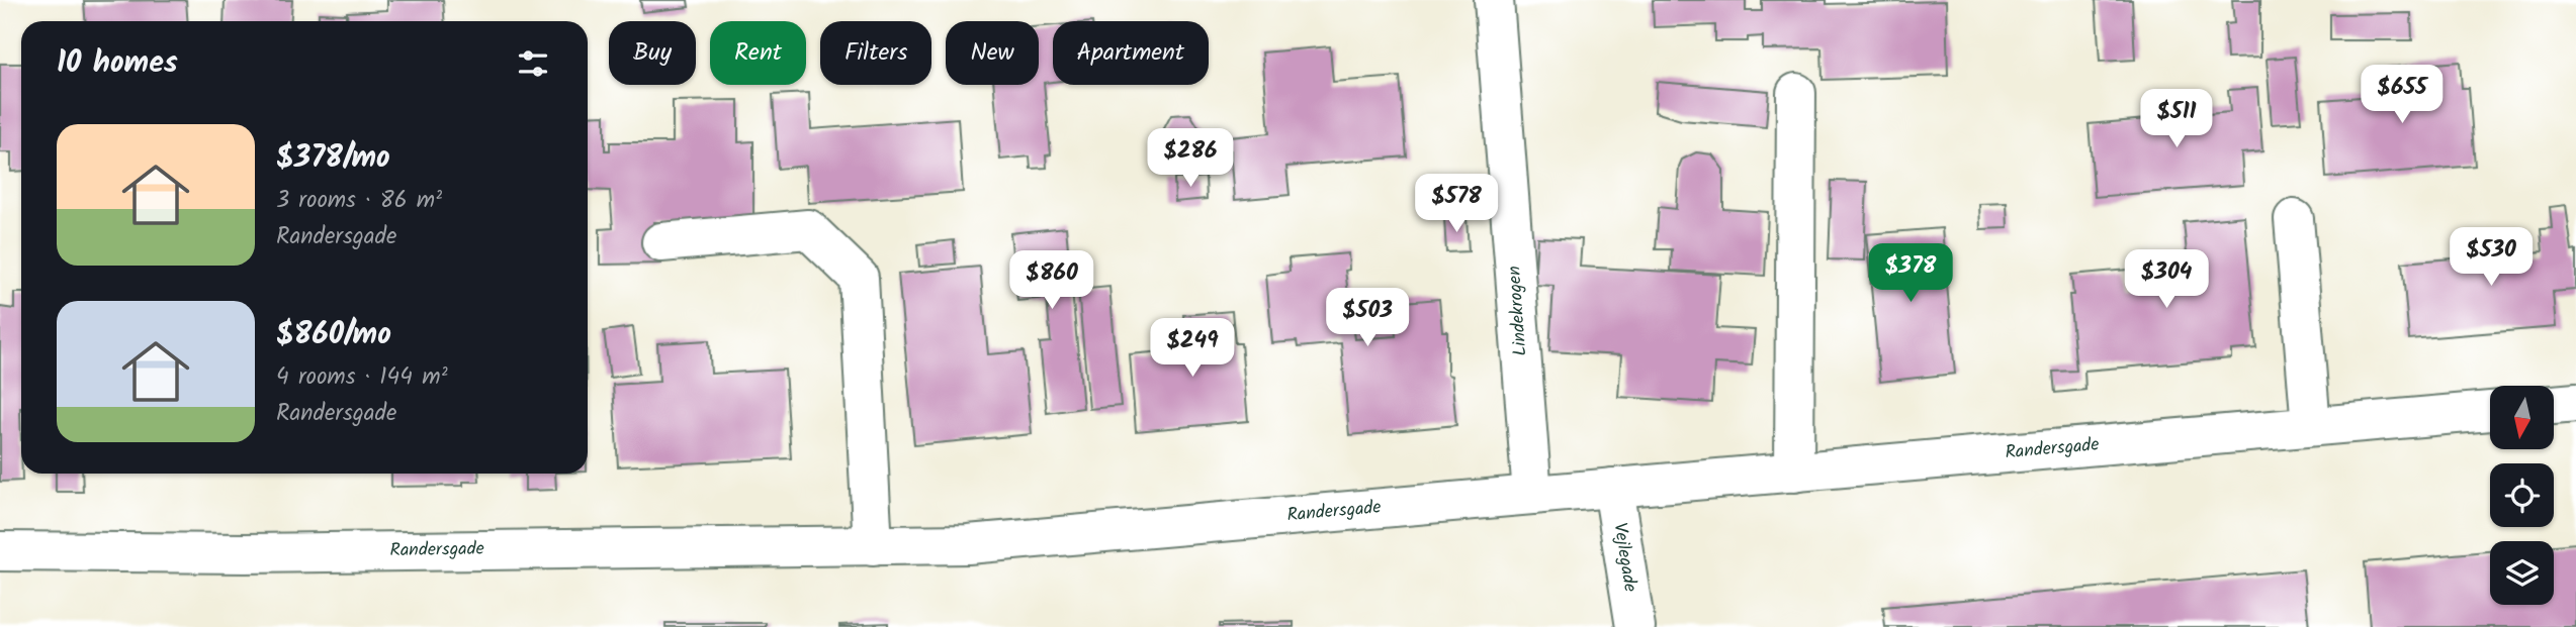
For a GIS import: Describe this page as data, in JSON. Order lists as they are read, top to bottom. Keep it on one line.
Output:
{"streets":{"street":["Lindekrogen","Randersgade","Vejlegade"]},"crossings":[["Lindekrogen","Randersgade"],["Randersgade","Vejlegade"]],"north":"bottom","page":{"chip":["Buy","Rent","Filters","New","Apartment"],"heading":"10 homes","price":["$655","$511","$286","$578","$530","$378","$304","$860","$503","$249"],"list":[{"name":"$378/mo","note":"3 rooms · 86 m² · Randersgade"},{"name":"$860/mo","note":"4 rooms · 144 m² · Randersgade"}]}}
